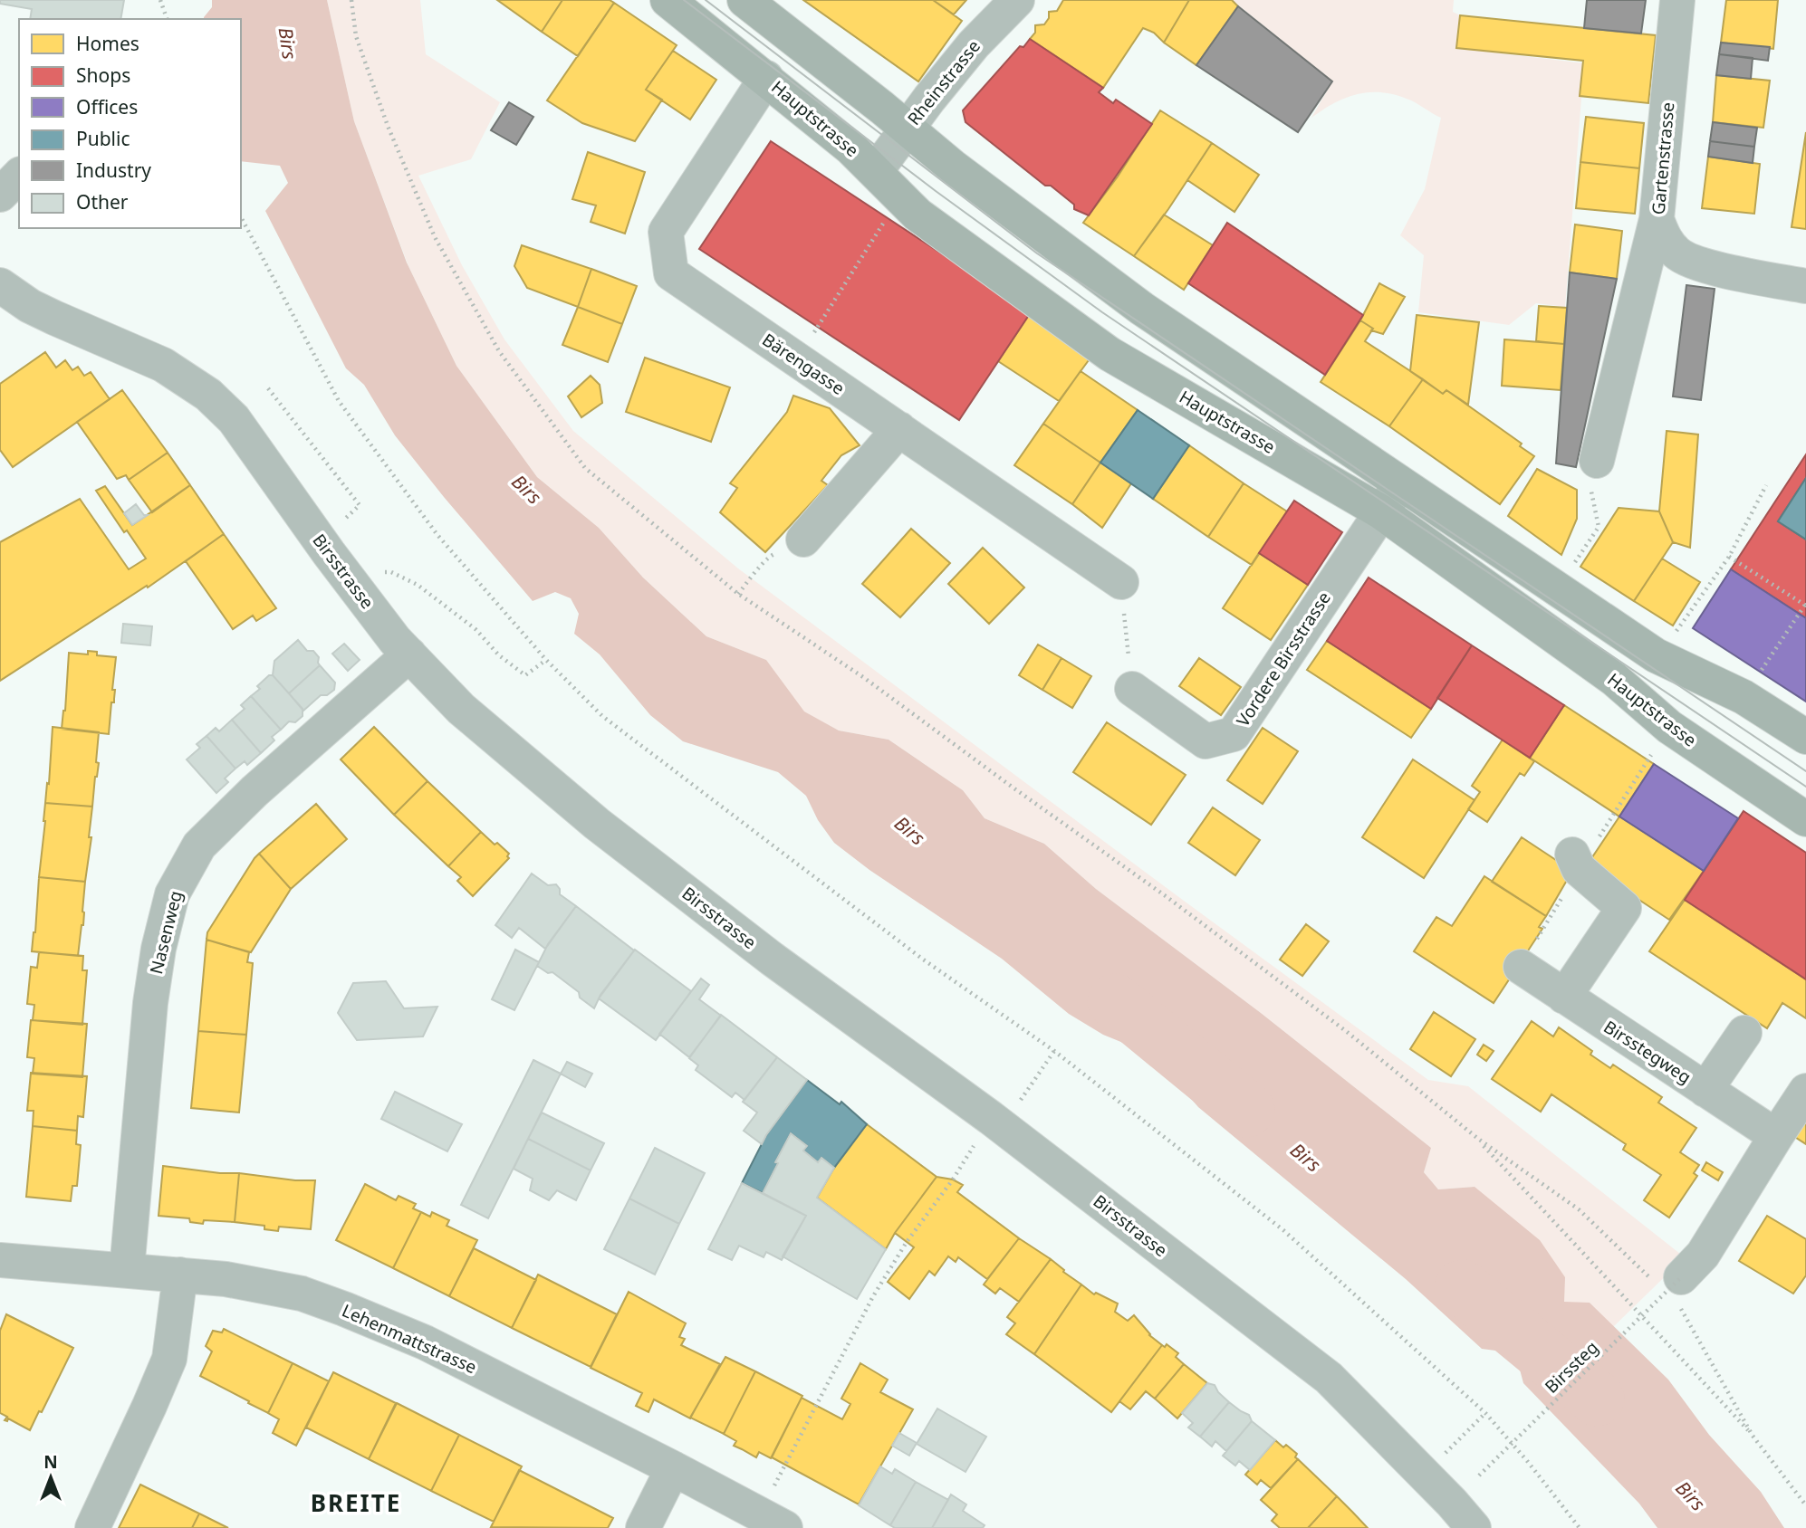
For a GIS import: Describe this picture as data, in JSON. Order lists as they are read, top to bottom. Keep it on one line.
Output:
{"streets":{"main road":["Hauptstrasse"],"street":["Rheinstrasse","Gartenstrasse","Bärengasse","Birsstrasse","Vordere Birsstrasse","Nasenweg","Birsstegweg","Lehenmattstrasse"],"path":["Birssteg"]},"crossings":[["Rheinstrasse","Hauptstrasse"],["Hauptstrasse","Bärengasse"],["Hauptstrasse","Vordere Birsstrasse"],["Birsstrasse","Nasenweg"],["Nasenweg","Lehenmattstrasse"]],"districts":["BREITE"],"water":["Birs"],"legend":["Homes","Shops","Offices","Public","Industry","Other"],"north":"top"}
